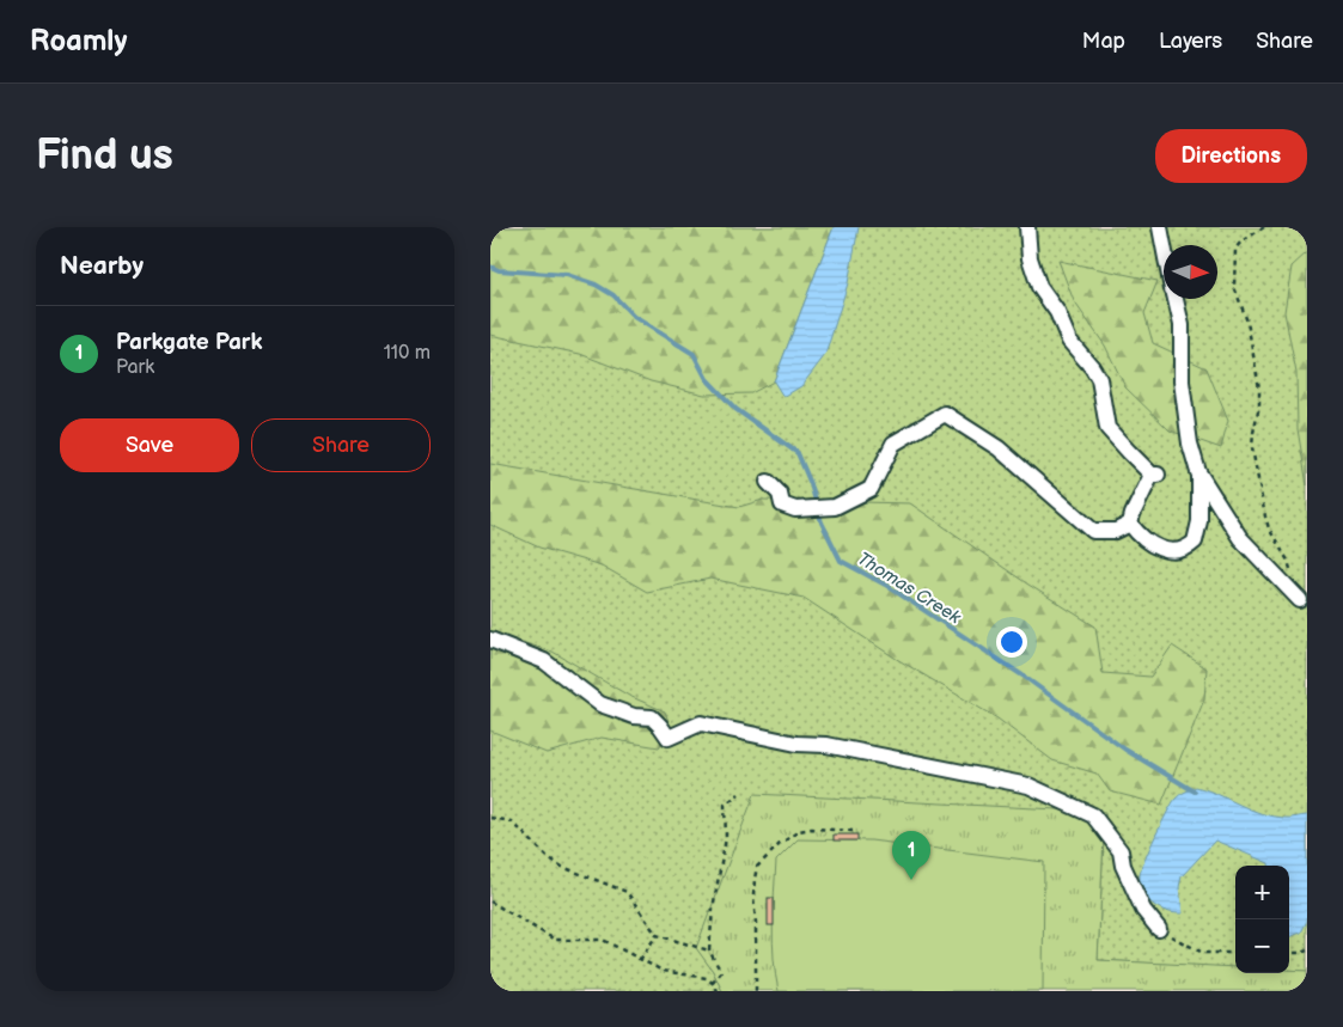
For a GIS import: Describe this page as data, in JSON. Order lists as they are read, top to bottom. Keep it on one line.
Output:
{"water":["Thomas Creek"],"north":"right","page":{"header":"Roamly","nav":["Map","Layers","Share"],"buttons":["Directions",["Save","Share"]],"title":"Find us","heading":"Nearby","list":[{"mark":"1","name":"Parkgate Park","note":"Park","value":"110 m"}],"pins":"1","map_buttons":["+","−"]}}
